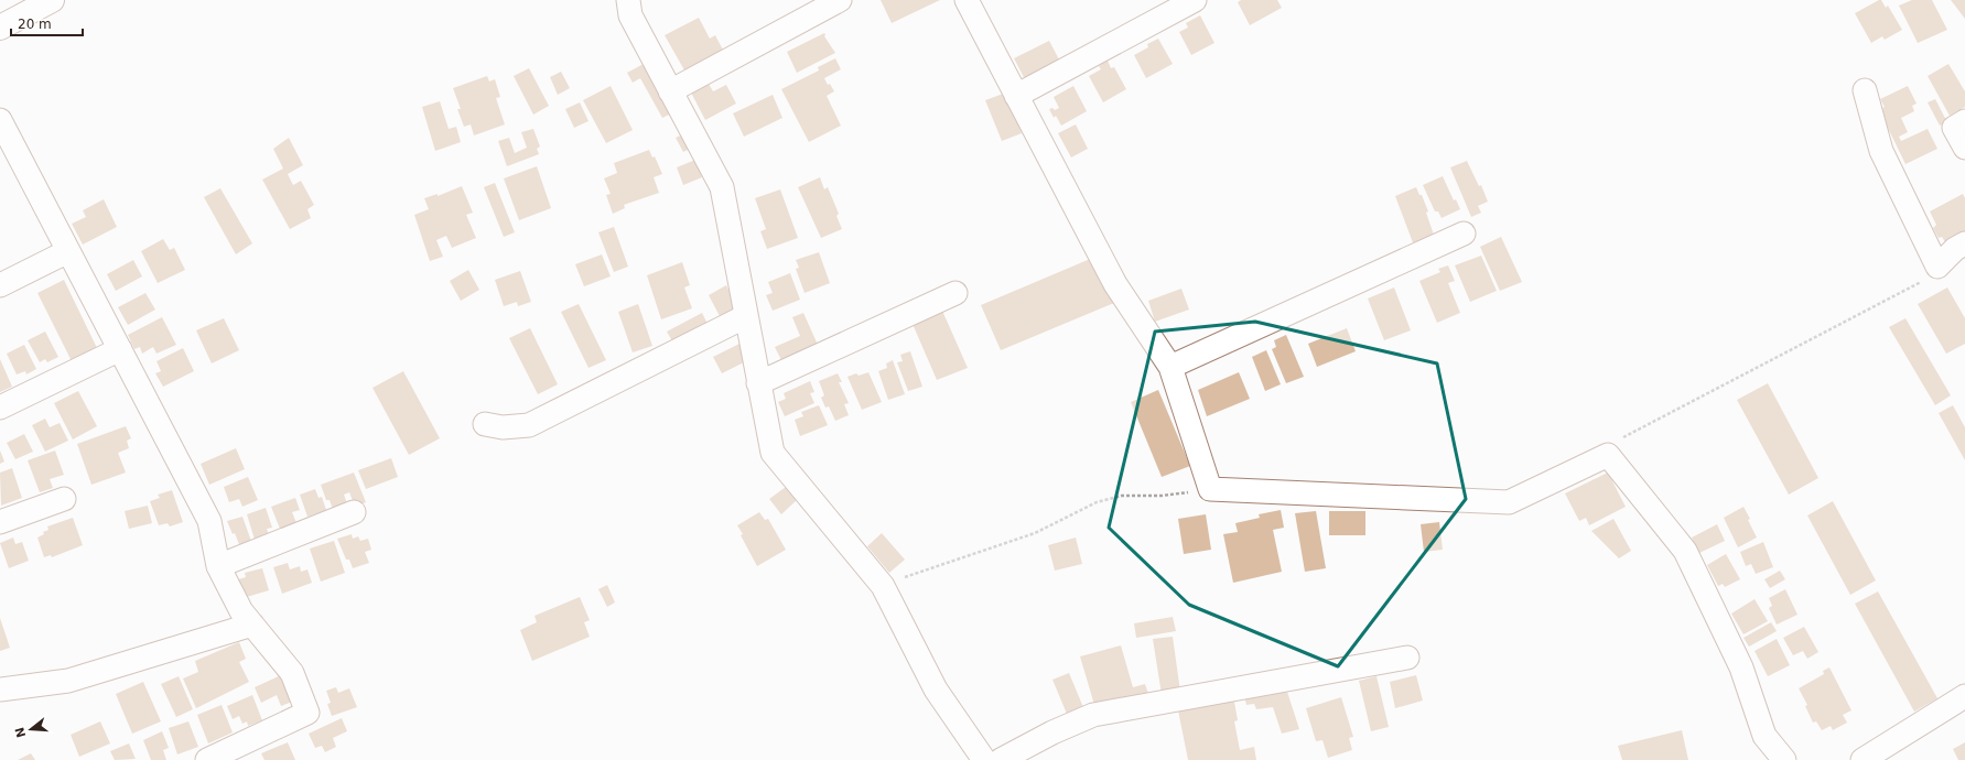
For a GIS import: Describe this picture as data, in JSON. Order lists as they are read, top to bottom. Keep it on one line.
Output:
{"scale_bar":"20 m","north":"left"}
